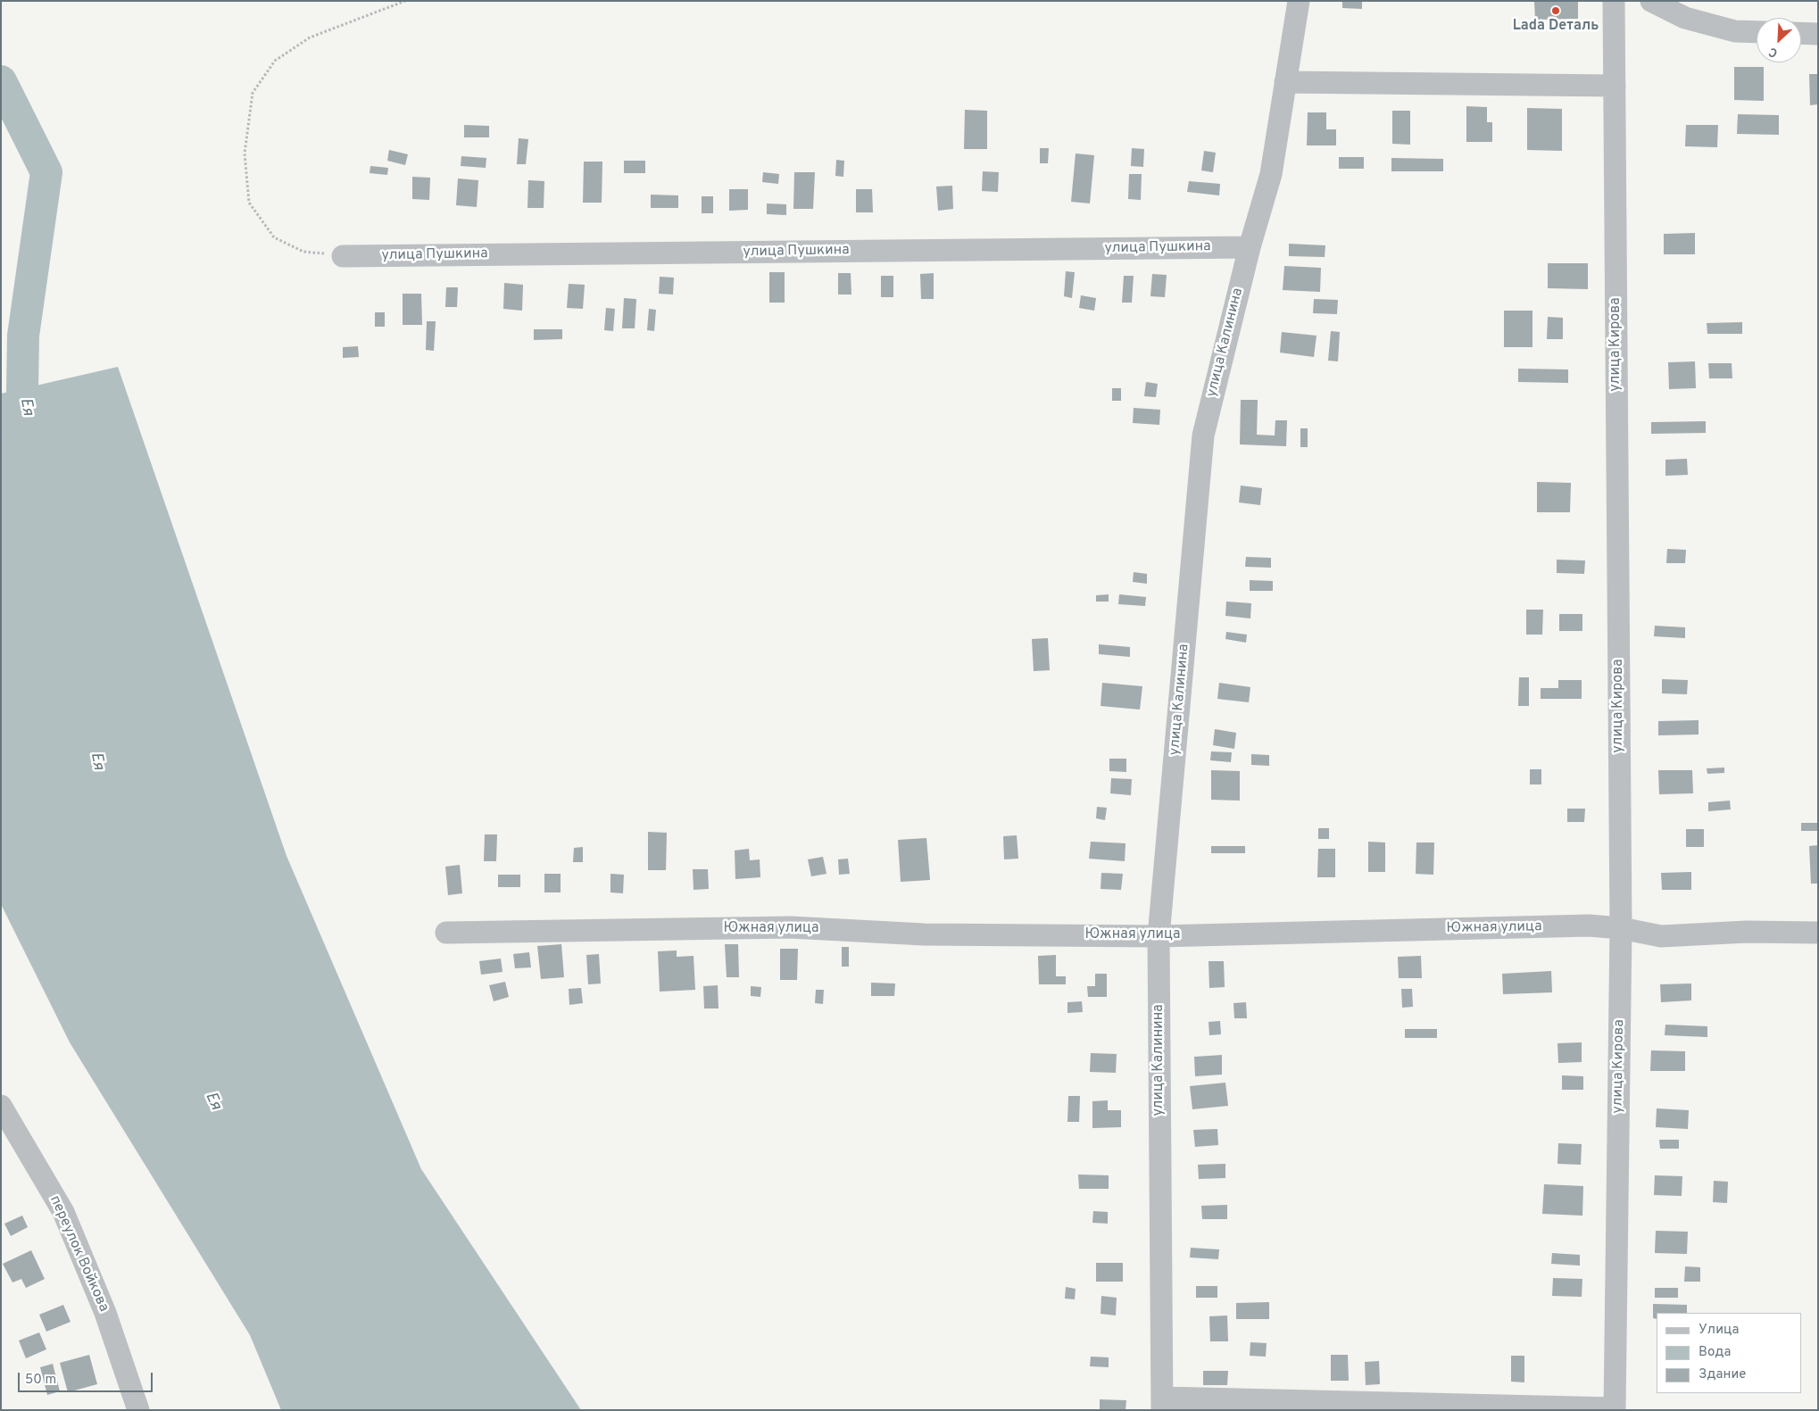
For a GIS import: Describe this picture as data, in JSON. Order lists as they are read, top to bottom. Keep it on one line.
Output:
{"streets":{"street":["улица Пушкина","улица Калинина","улица Кирова","Южная улица","переулок Войкова"]},"crossings":[["улица Пушкина","улица Калинина"],["улица Калинина","Южная улица"],["улица Кирова","Южная улица"]],"water":["Ея"],"places":["Lada Dеталь"],"legend":["Улица","Вода","Здание"],"scale_bar":"50 m","north":"bottom left"}
